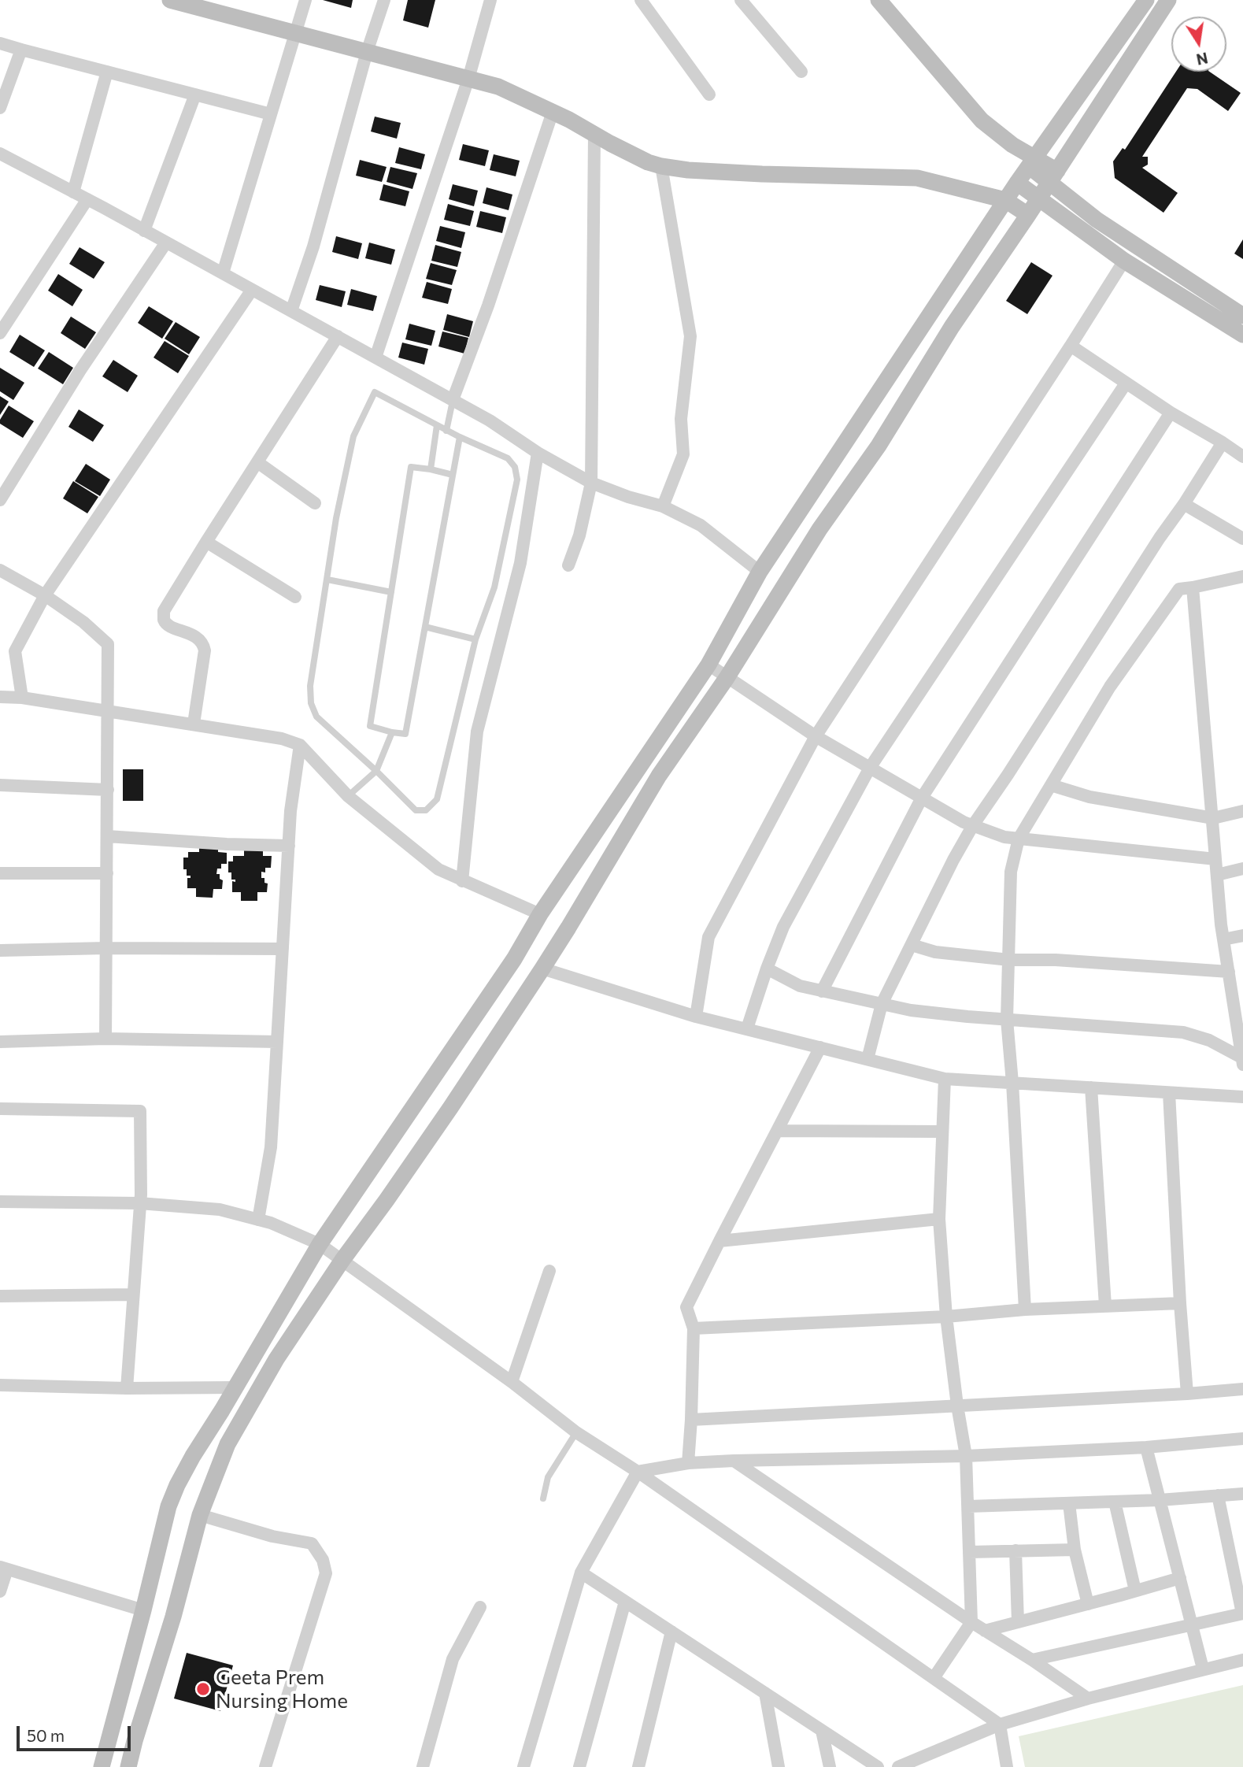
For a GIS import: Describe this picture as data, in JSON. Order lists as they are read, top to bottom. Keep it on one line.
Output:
{"places":["Geeta Prem Nursing Home"],"scale_bar":"50 m","north":"bottom"}
